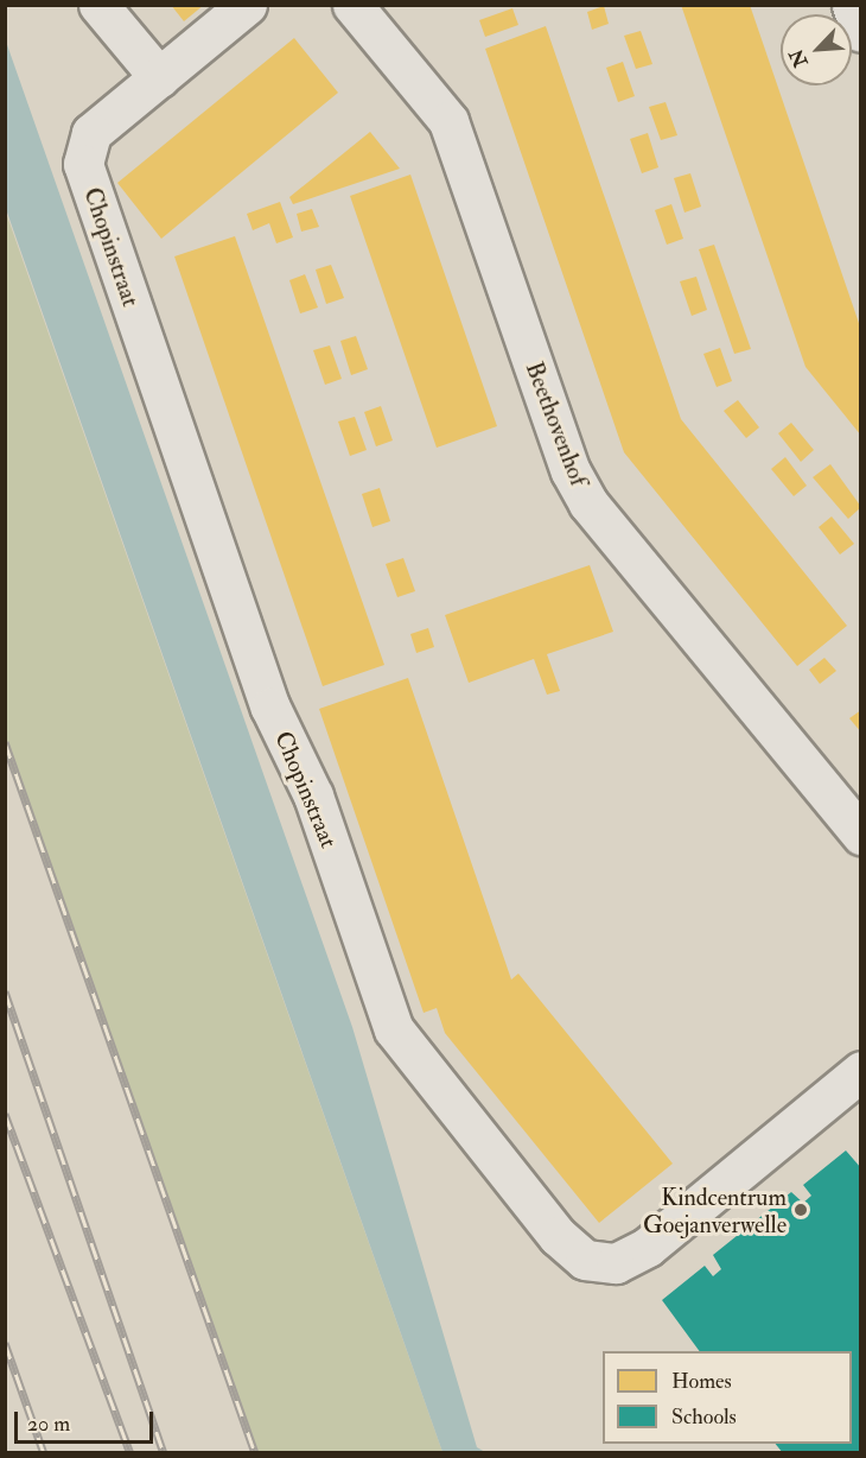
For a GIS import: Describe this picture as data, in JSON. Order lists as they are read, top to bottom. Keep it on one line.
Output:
{"streets":{"street":["Chopinstraat","Beethovenhof"]},"places":["Kindcentrum Goejanverwelle"],"legend":["Homes","Schools"],"scale_bar":"20 m","north":"bottom left"}
